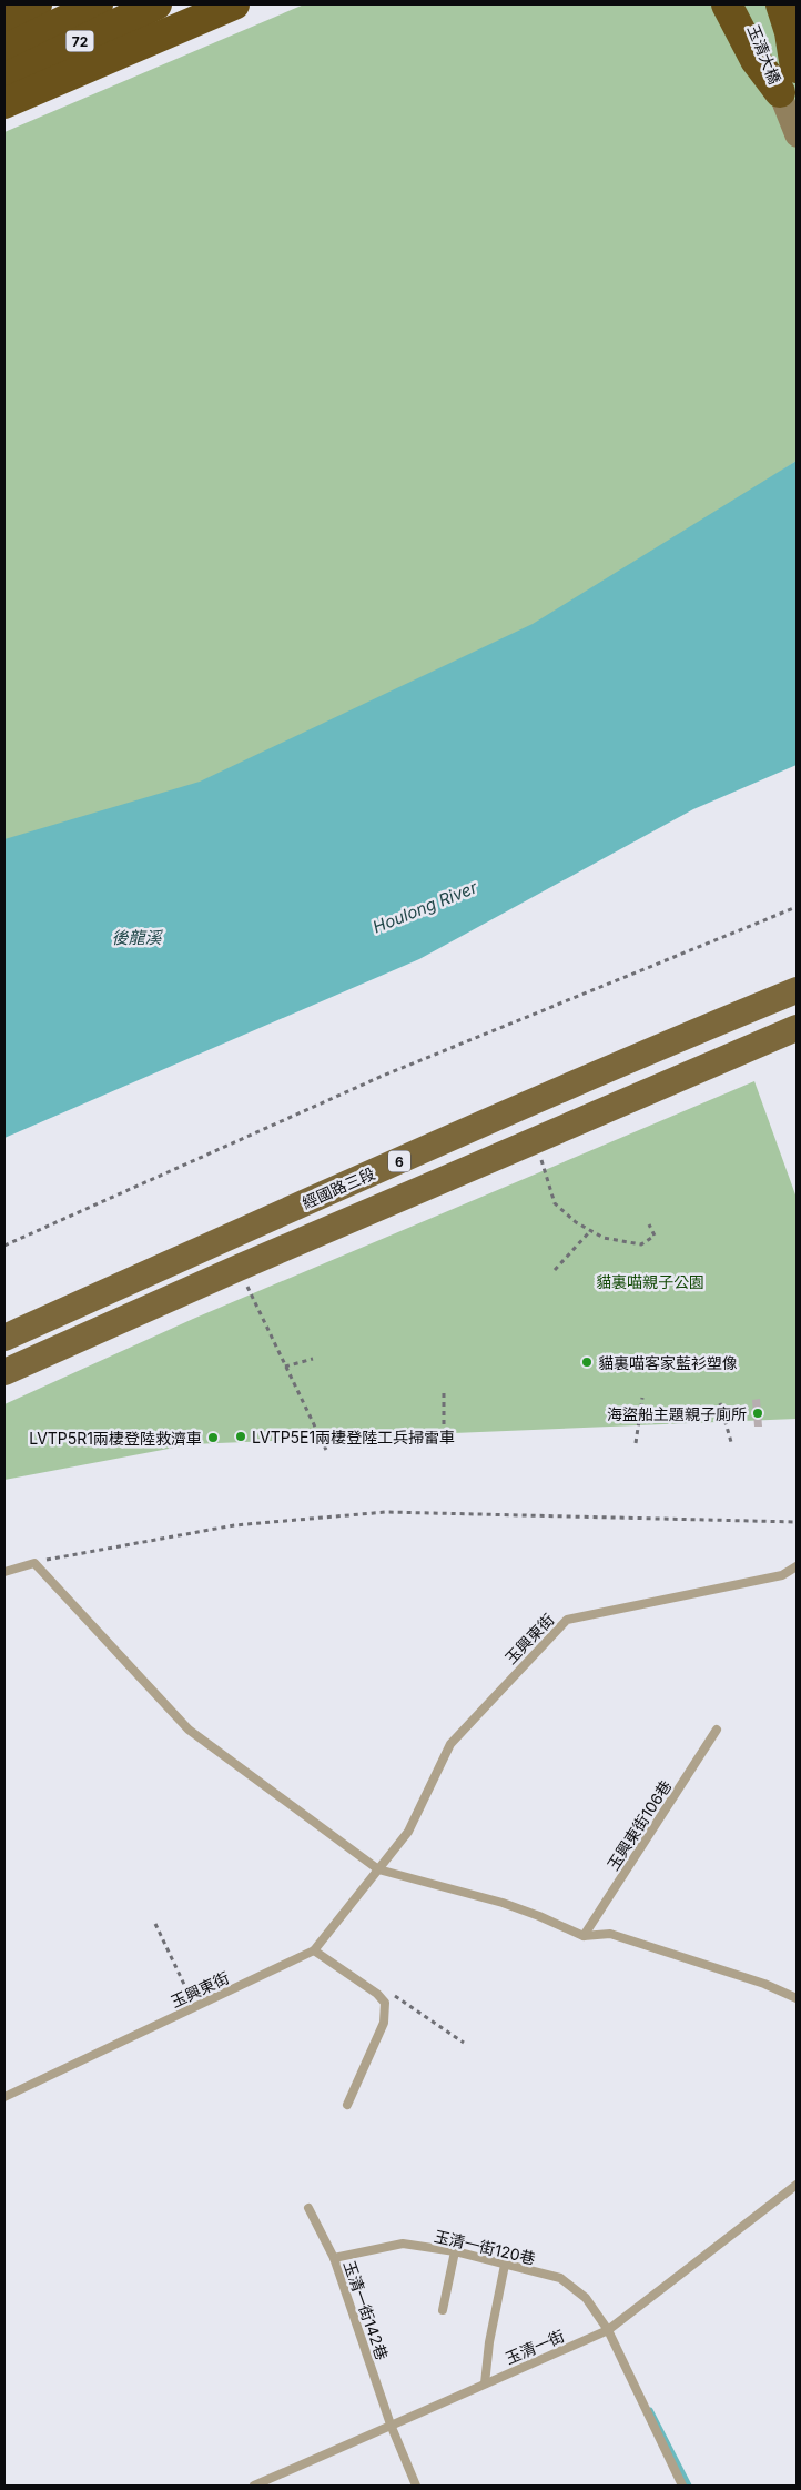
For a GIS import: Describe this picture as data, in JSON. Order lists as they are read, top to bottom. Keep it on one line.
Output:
{"streets":{"highway":["72"],"main road":["6","經國路三段"],"street":["玉清大橋"],"lane":["玉興東街","玉興東街106巷","玉清一街120巷","玉清一街142巷","玉清一街"]},"crossings":[["玉清一街120巷","玉清一街142巷"],["玉清一街120巷","玉清一街"],["玉清一街142巷","玉清一街"]],"water":["Houlong River","後龍溪"],"parks":["貓裏喵親子公園"],"places":["貓裏喵客家藍衫塑像","海盜船主題親子廁所","LVTP5E1兩棲登陸工兵掃雷車","LVTP5R1兩棲登陸救濟車"]}
